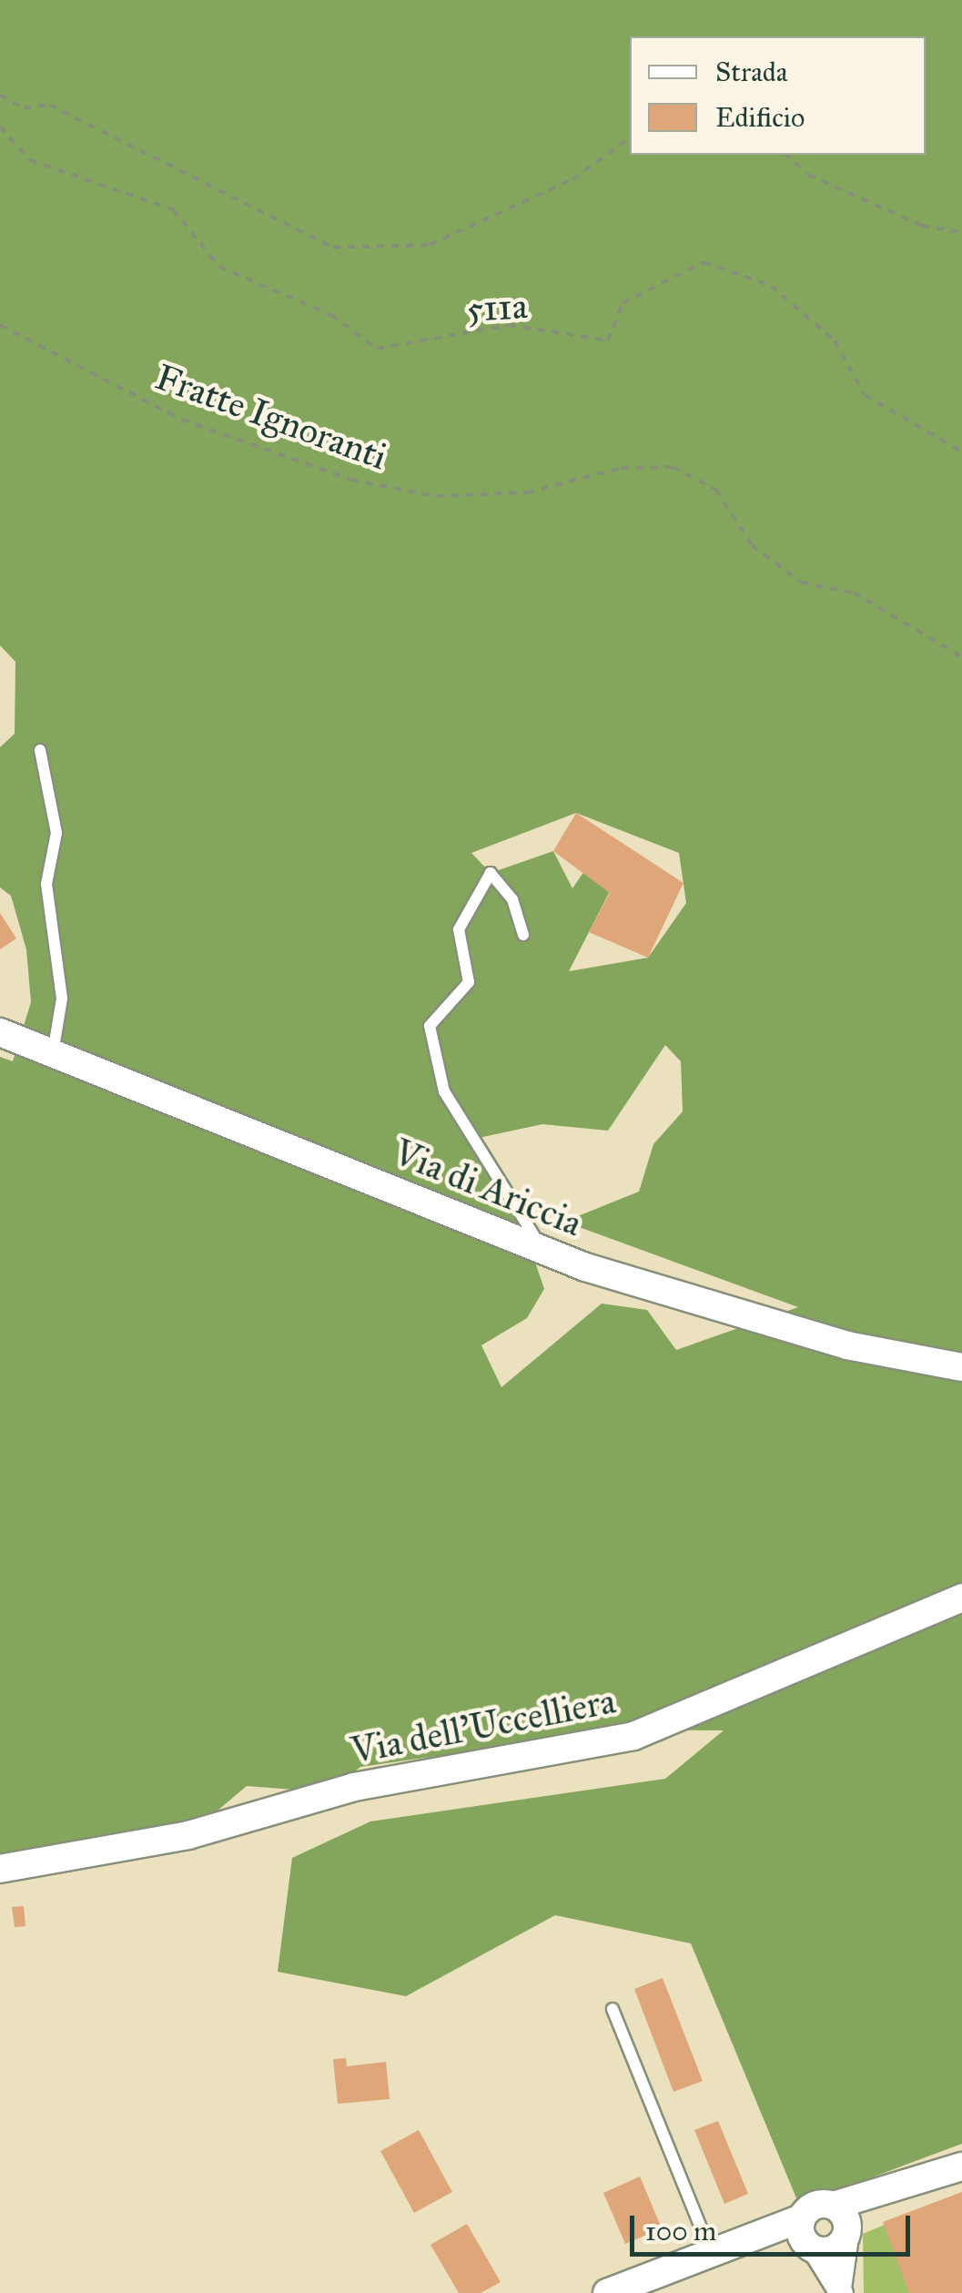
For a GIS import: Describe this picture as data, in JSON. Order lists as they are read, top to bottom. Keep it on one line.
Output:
{"streets":{"street":["Via di Ariccia","Via dell'Uccelliera"],"path":["511a","Fratte Ignoranti"]},"legend":["Strada","Edificio"],"scale_bar":"100 m"}
